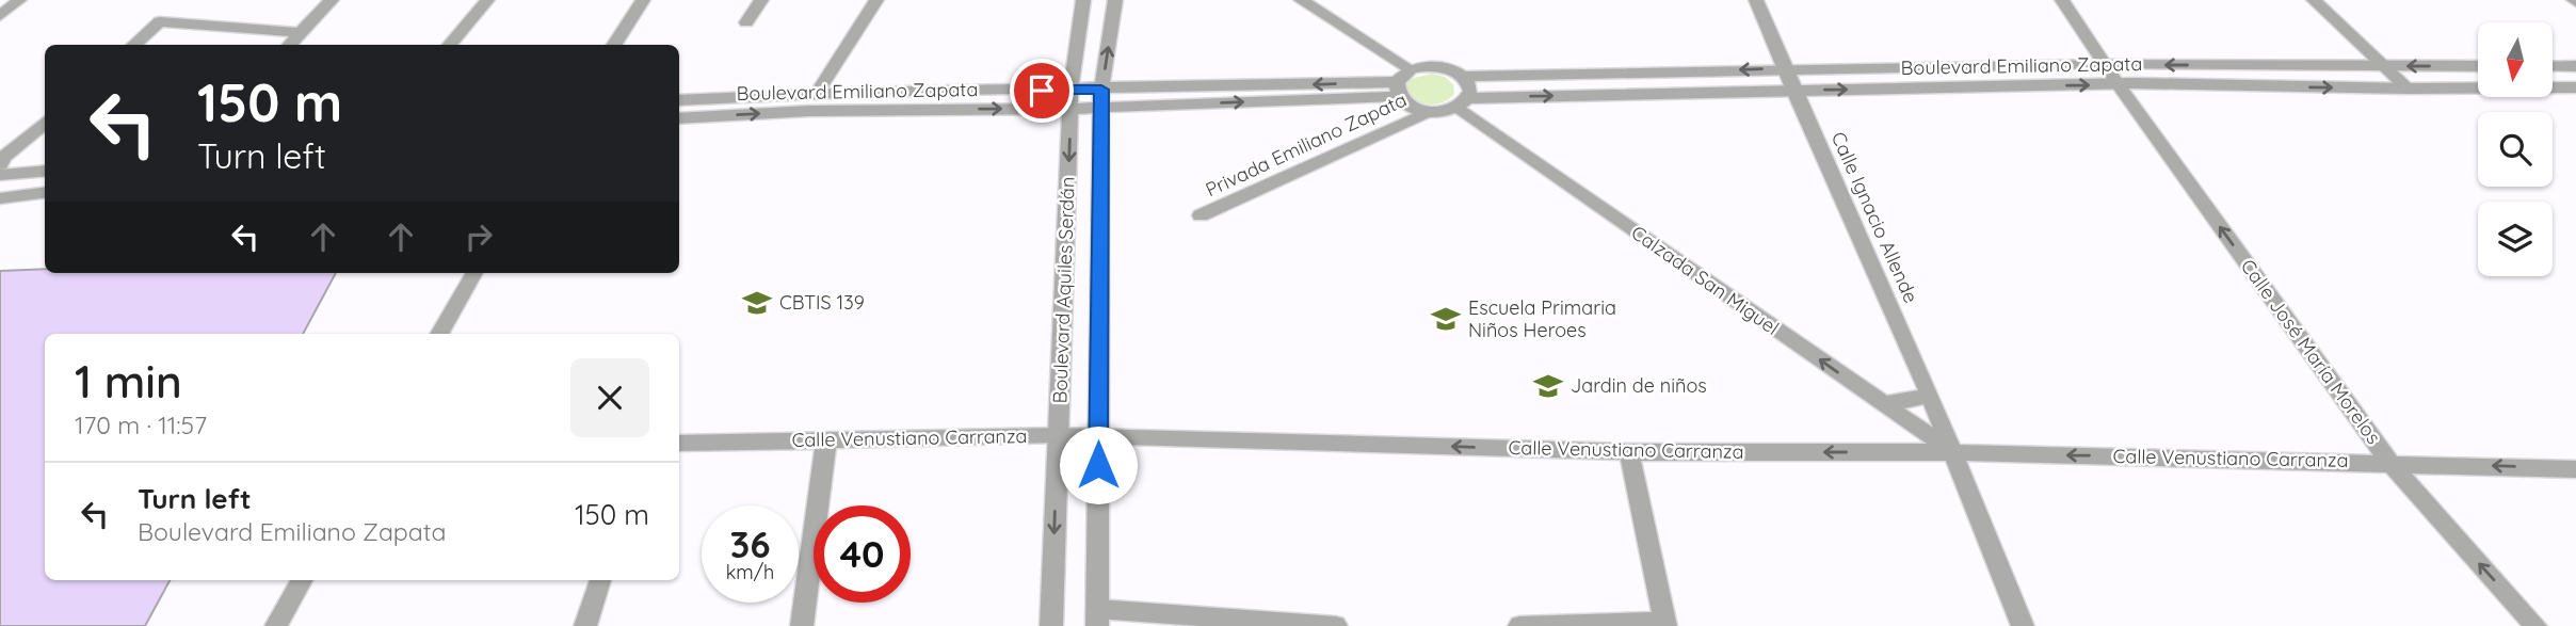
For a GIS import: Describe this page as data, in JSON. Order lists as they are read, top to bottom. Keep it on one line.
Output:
{"streets":{"street":["Boulevard Emiliano Zapata","Privada Emiliano Zapata","Calle Ignacio Allende","Calzada San Miguel","Boulevard Aquiles Serdán","Calle José María Morelos","Calle Venustiano Carranza"]},"crossings":[["Boulevard Emiliano Zapata","Privada Emiliano Zapata"],["Boulevard Emiliano Zapata","Calle Ignacio Allende"],["Boulevard Emiliano Zapata","Calzada San Miguel"],["Boulevard Emiliano Zapata","Boulevard Aquiles Serdán"],["Boulevard Emiliano Zapata","Calle José María Morelos"],["Privada Emiliano Zapata","Calzada San Miguel"],["Calle Ignacio Allende","Calzada San Miguel"],["Calle Ignacio Allende","Calle Venustiano Carranza"],["Calzada San Miguel","Calle Venustiano Carranza"],["Boulevard Aquiles Serdán","Calle Venustiano Carranza"],["Calle José María Morelos","Calle Venustiano Carranza"]],"one_way":["Calzada San Miguel","Calle José María Morelos","Calle Venustiano Carranza"],"places":{"school or university":["CBTIS 139","Escuela Primaria Niños Heroes","Jardin de niños"]},"north":"bottom","page":{"turn":["150 m","Turn left"],"heading":["1 min","170 m · 11:57"],"list":[{"name":"Turn left","note":"Boulevard Emiliano Zapata","value":"150 m"}],"speed":"36 km/h","limit":"40"}}
